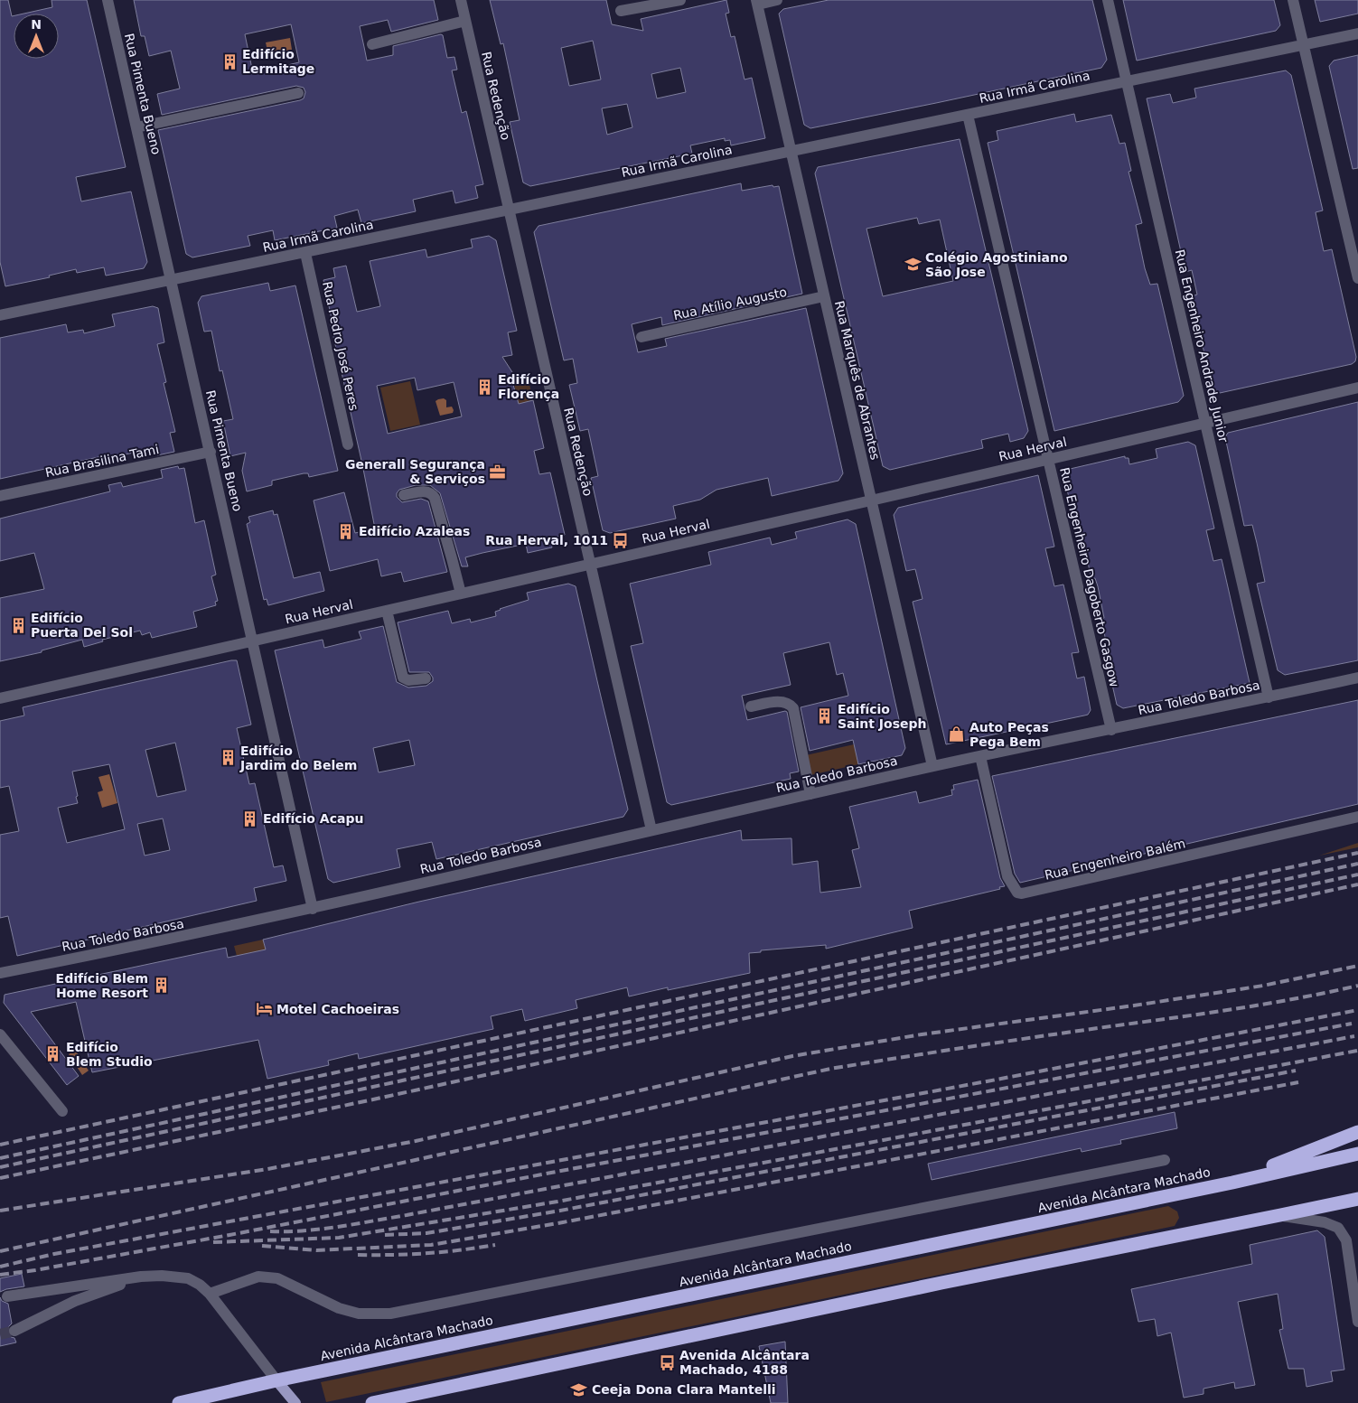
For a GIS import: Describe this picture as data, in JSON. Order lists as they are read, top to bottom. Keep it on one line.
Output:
{"streets":{"highway":["Avenida Alcântara Machado"],"street":["Rua Irmã Carolina","Rua Pimenta Bueno","Rua Redenção","Rua Atílio Augusto","Rua Pedro José Peres","Rua Engenheiro Andrade Junior","Rua Marquês de Abrantes","Rua Herval","Rua Brasilina Tami","Rua Engenheiro Dagoberto Gasgow","Rua Toledo Barbosa","Rua Engenheiro Balém"]},"crossings":[["Rua Irmã Carolina","Rua Pimenta Bueno"],["Rua Irmã Carolina","Rua Redenção"],["Rua Irmã Carolina","Rua Pedro José Peres"],["Rua Irmã Carolina","Rua Engenheiro Andrade Junior"],["Rua Irmã Carolina","Rua Marquês de Abrantes"],["Rua Irmã Carolina","Rua Engenheiro Dagoberto Gasgow"],["Rua Pimenta Bueno","Rua Herval"],["Rua Pimenta Bueno","Rua Brasilina Tami"],["Rua Pimenta Bueno","Rua Toledo Barbosa"],["Rua Redenção","Rua Herval"],["Rua Redenção","Rua Toledo Barbosa"],["Rua Atílio Augusto","Rua Marquês de Abrantes"],["Rua Engenheiro Andrade Junior","Rua Herval"],["Rua Engenheiro Andrade Junior","Rua Toledo Barbosa"],["Rua Marquês de Abrantes","Rua Herval"],["Rua Marquês de Abrantes","Rua Toledo Barbosa"],["Rua Herval","Rua Engenheiro Dagoberto Gasgow"],["Rua Engenheiro Dagoberto Gasgow","Rua Toledo Barbosa"],["Rua Toledo Barbosa","Rua Engenheiro Balém"]],"places":{"building":["Edifício Lermitage","Edifício Florença","Edifício Azaleas","Edifício Puerta Del Sol","Edifício Saint Joseph","Edifício Jardim do Belem","Edifício Acapu","Edifício Blem Home Resort","Edifício Blem Studio"],"school or university":["Colégio Agostiniano São Jose","Ceeja Dona Clara Mantelli"],"office":["Generall Segurança & Serviços"],"bus stop":["Rua Herval, 1011","Avenida Alcântara Machado, 4188"],"shop":["Auto Peças Pega Bem"],"hotel":["Motel Cachoeiras"]},"north":"top"}
